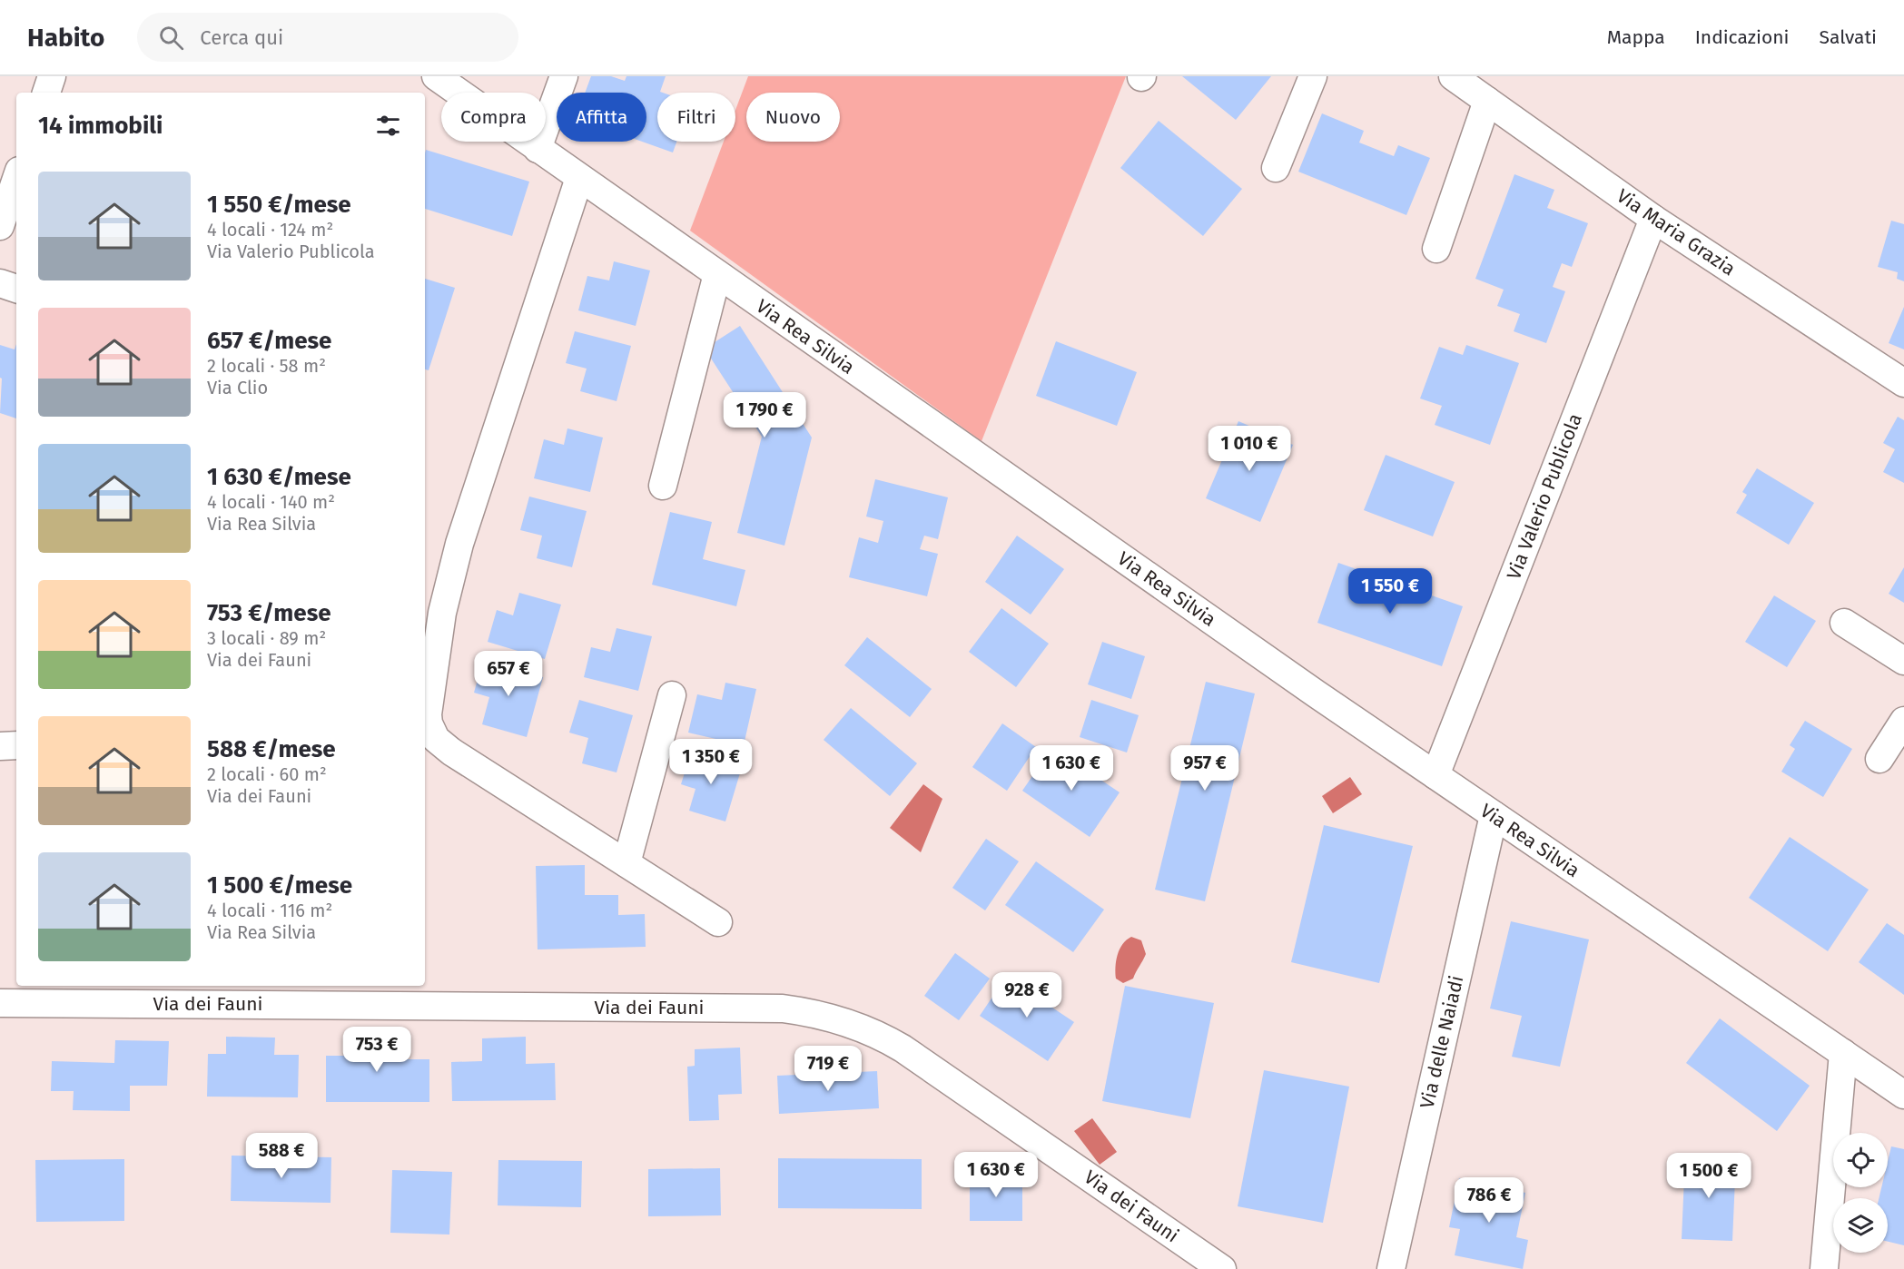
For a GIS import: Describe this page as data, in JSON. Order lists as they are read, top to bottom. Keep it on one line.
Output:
{"streets":{"street":["Via Maria Grazia","Via Rea Silvia","Via Valerio Publicola","Via dei Fauni","Via delle Naiadi"]},"crossings":[["Via Maria Grazia","Via Valerio Publicola"],["Via Rea Silvia","Via Valerio Publicola"],["Via Rea Silvia","Via delle Naiadi"]],"page":{"header":"Habito","search":"Cerca qui","nav":["Mappa","Indicazioni","Salvati"],"chip":["Compra","Affitta","Filtri","Nuovo"],"heading":"14 immobili","list":[{"name":"1 550 €/mese","note":"4 locali · 124 m² · Via Valerio Publicola"},{"name":"657 €/mese","note":"2 locali · 58 m² · Via Clio"},{"name":"1 630 €/mese","note":"4 locali · 140 m² · Via Rea Silvia"},{"name":"753 €/mese","note":"3 locali · 89 m² · Via dei Fauni"},{"name":"588 €/mese","note":"2 locali · 60 m² · Via dei Fauni"},{"name":"1 500 €/mese","note":"4 locali · 116 m² · Via Rea Silvia"}],"price":["1 790 €","1 010 €","1 550 €","657 €","1 350 €","1 630 €","957 €","928 €","753 €","719 €","588 €","1 630 €","1 500 €","786 €"]}}
